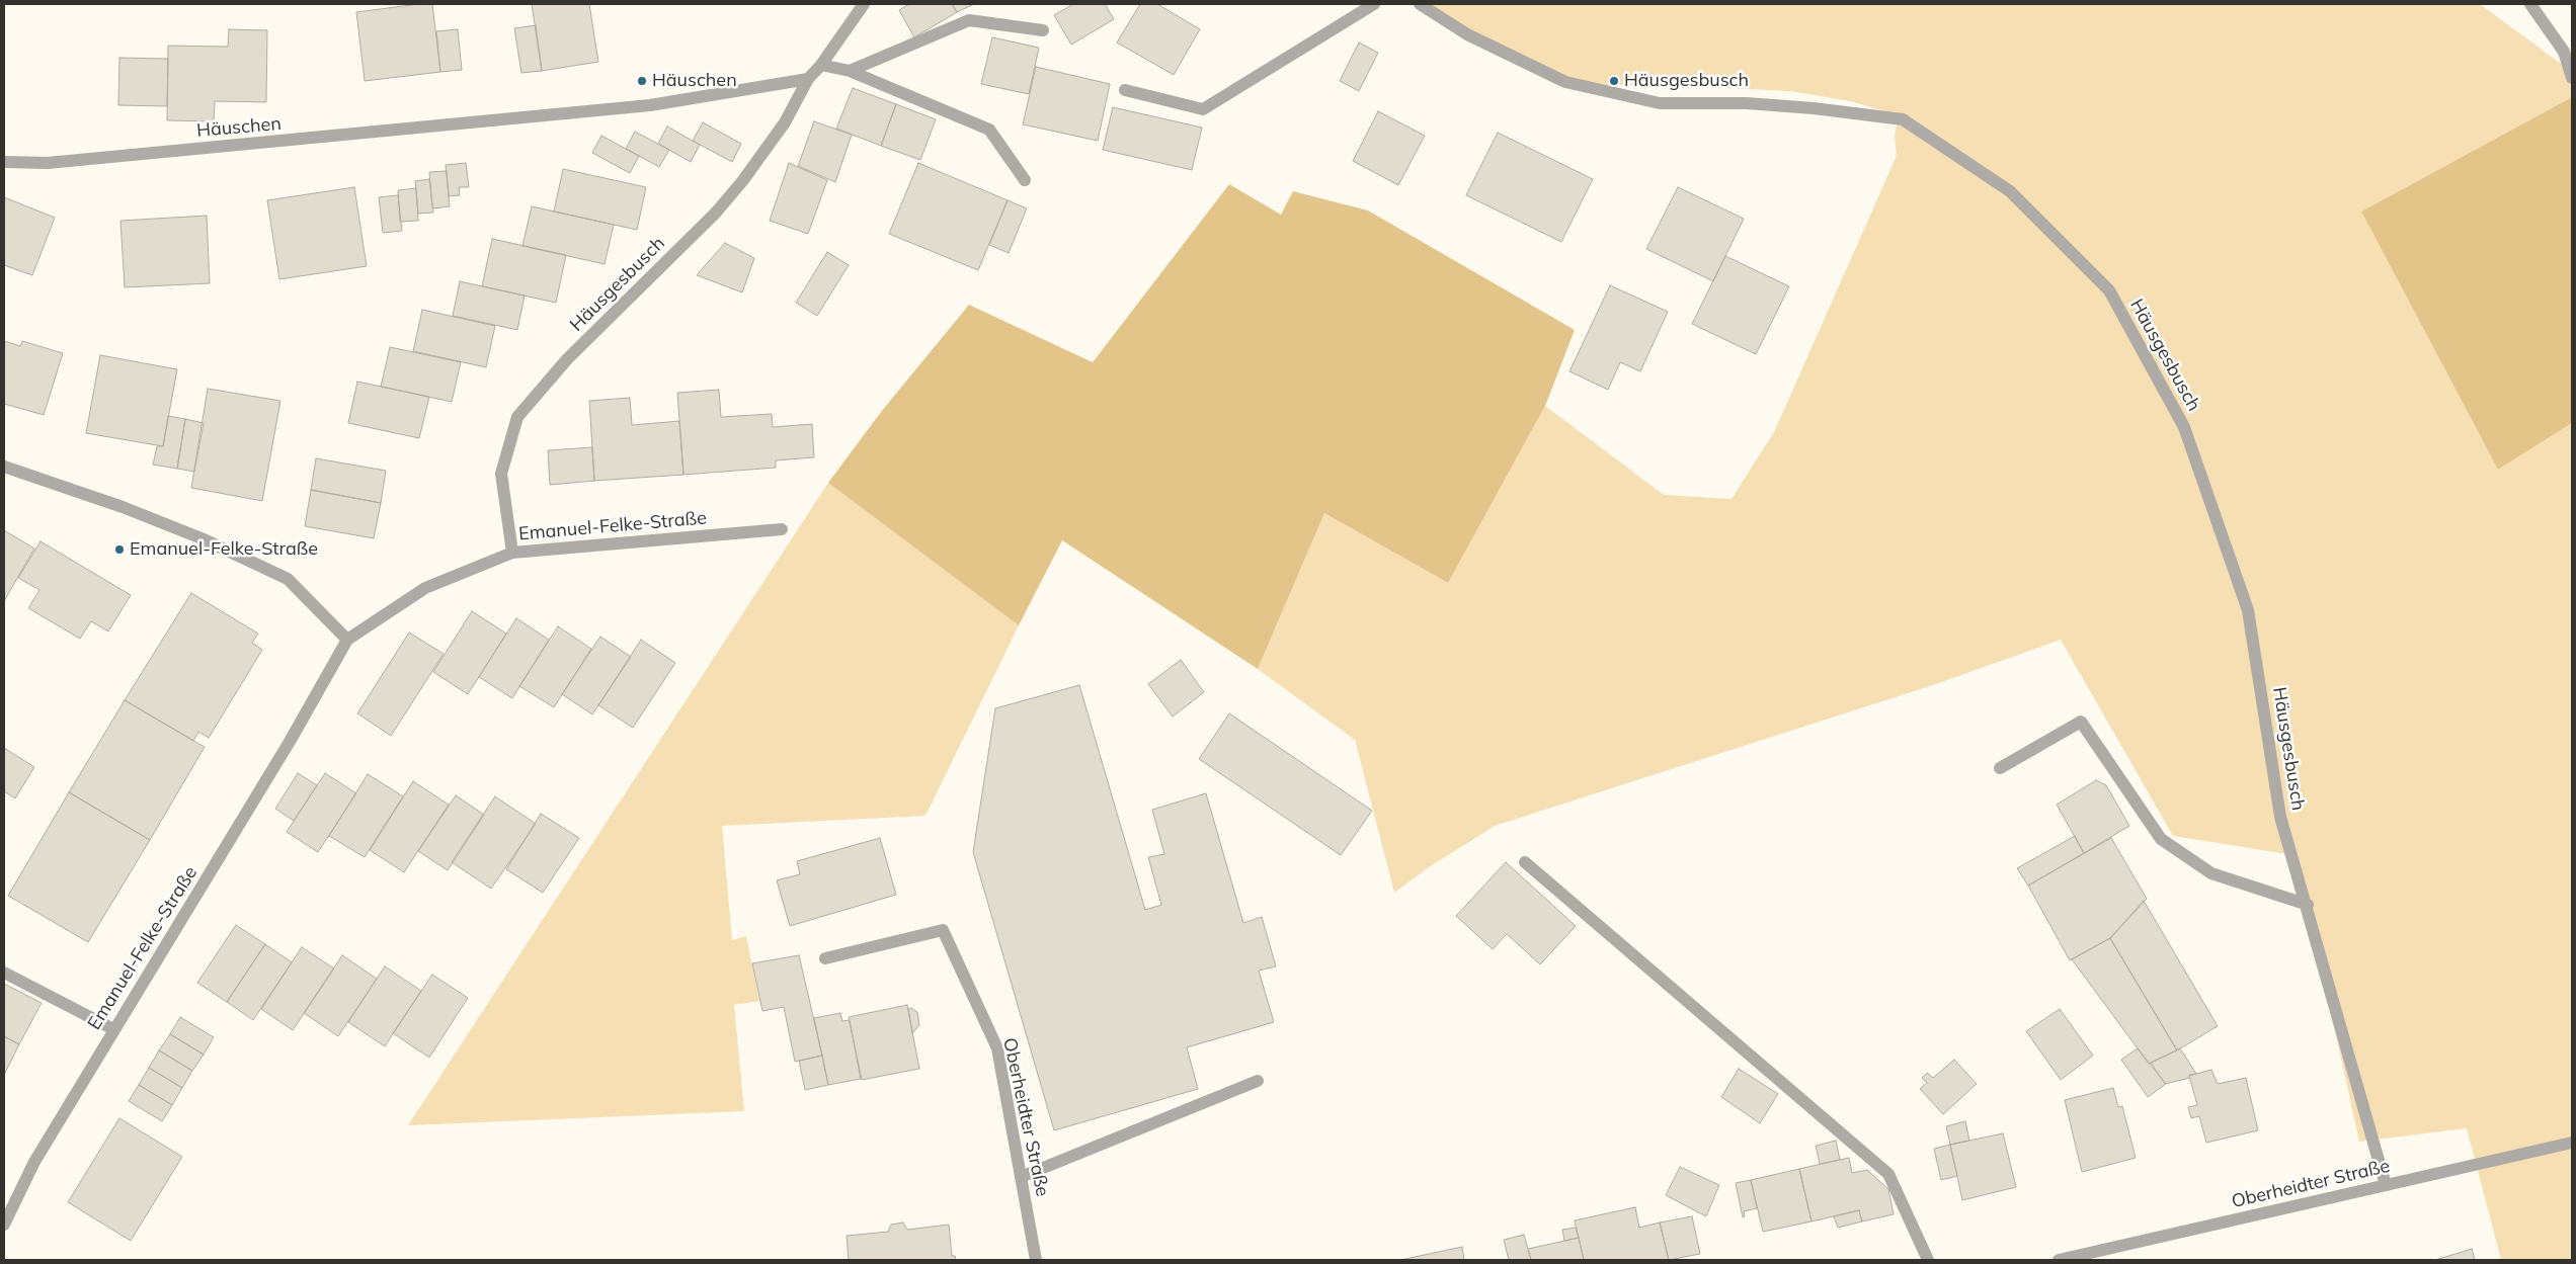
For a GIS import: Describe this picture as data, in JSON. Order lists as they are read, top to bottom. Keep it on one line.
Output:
{"streets":{"street":["Häuschen","Häusgesbusch","Emanuel-Felke-Straße","Oberheidter Straße"]},"crossings":[["Häuschen","Häusgesbusch"],["Häusgesbusch","Emanuel-Felke-Straße"],["Häusgesbusch","Oberheidter Straße"]],"places":["Häuschen","Häusgesbusch","Emanuel-Felke-Straße"]}
